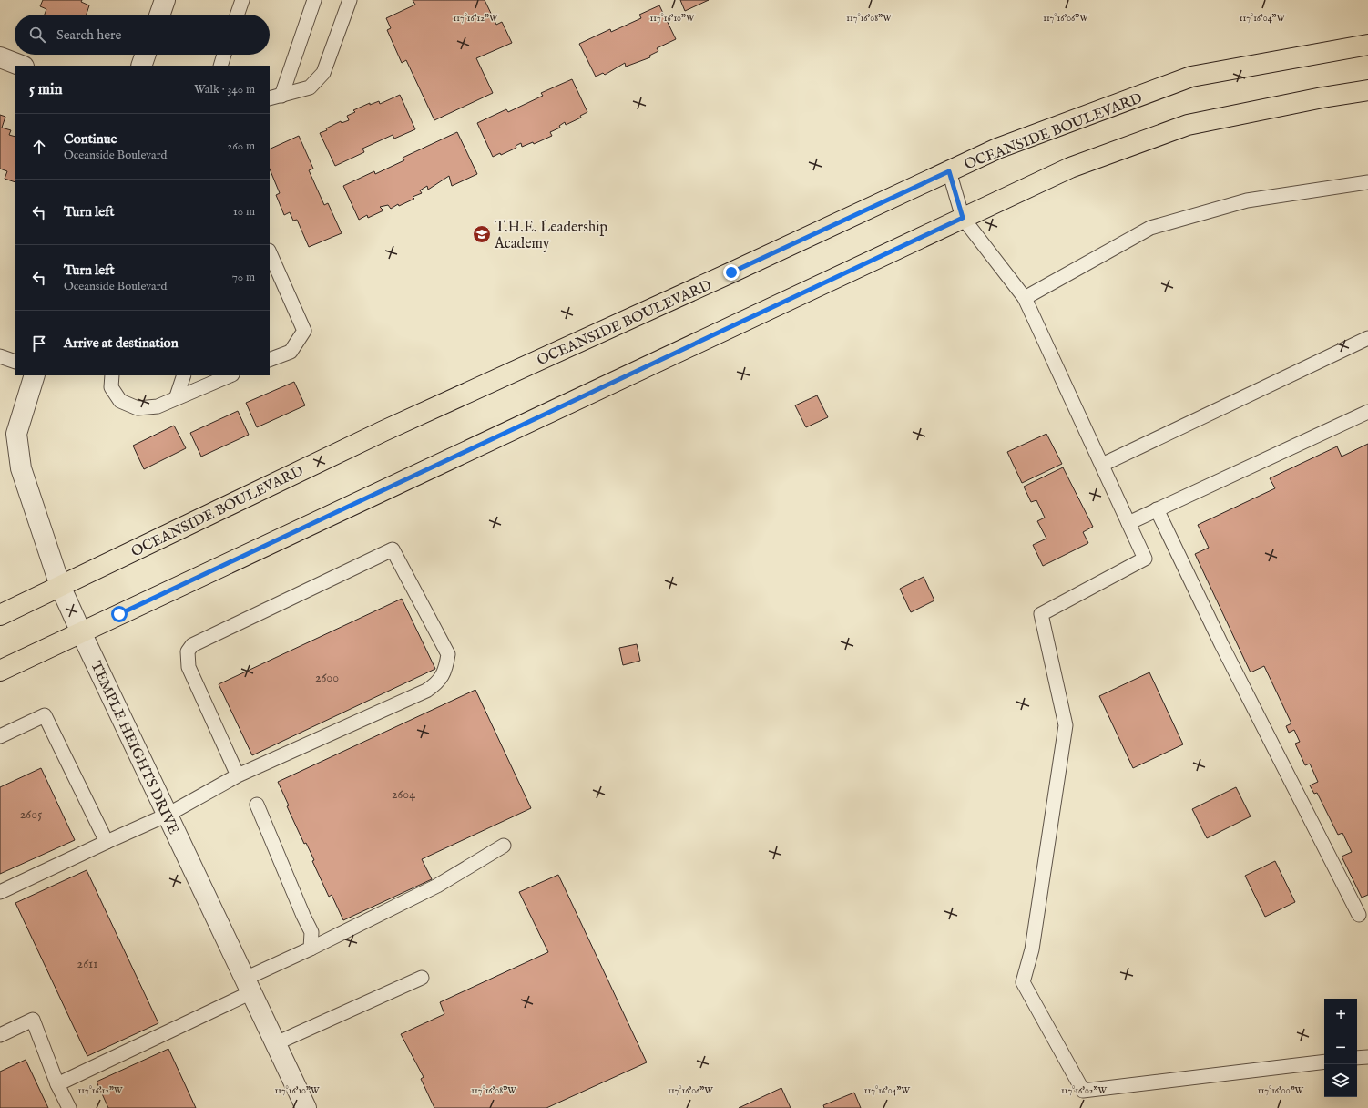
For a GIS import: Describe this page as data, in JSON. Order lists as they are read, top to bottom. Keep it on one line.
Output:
{"streets":{"main road":["OCEANSIDE BOULEVARD"],"street":["TEMPLE HEIGHTS DRIVE"]},"crossings":[["OCEANSIDE BOULEVARD","TEMPLE HEIGHTS DRIVE"]],"places":{"school or university":["T.H.E. Leadership Academy"]},"house_numbers":["2600","2604","2605","2611"],"page":{"search":"Search here","heading":["5 min","Walk · 340 m"],"list":[["Continue","Oceanside Boulevard","260 m"],["Turn left","10 m"],["Turn left","Oceanside Boulevard","70 m"],"Arrive at destination"],"map_buttons":["+","−"]},"coordinates":["117°16'12\"W","117°16'10\"W","117°16'08\"W","117°16'06\"W","117°16'04\"W","117°16'02\"W","117°16'00\"W"]}
